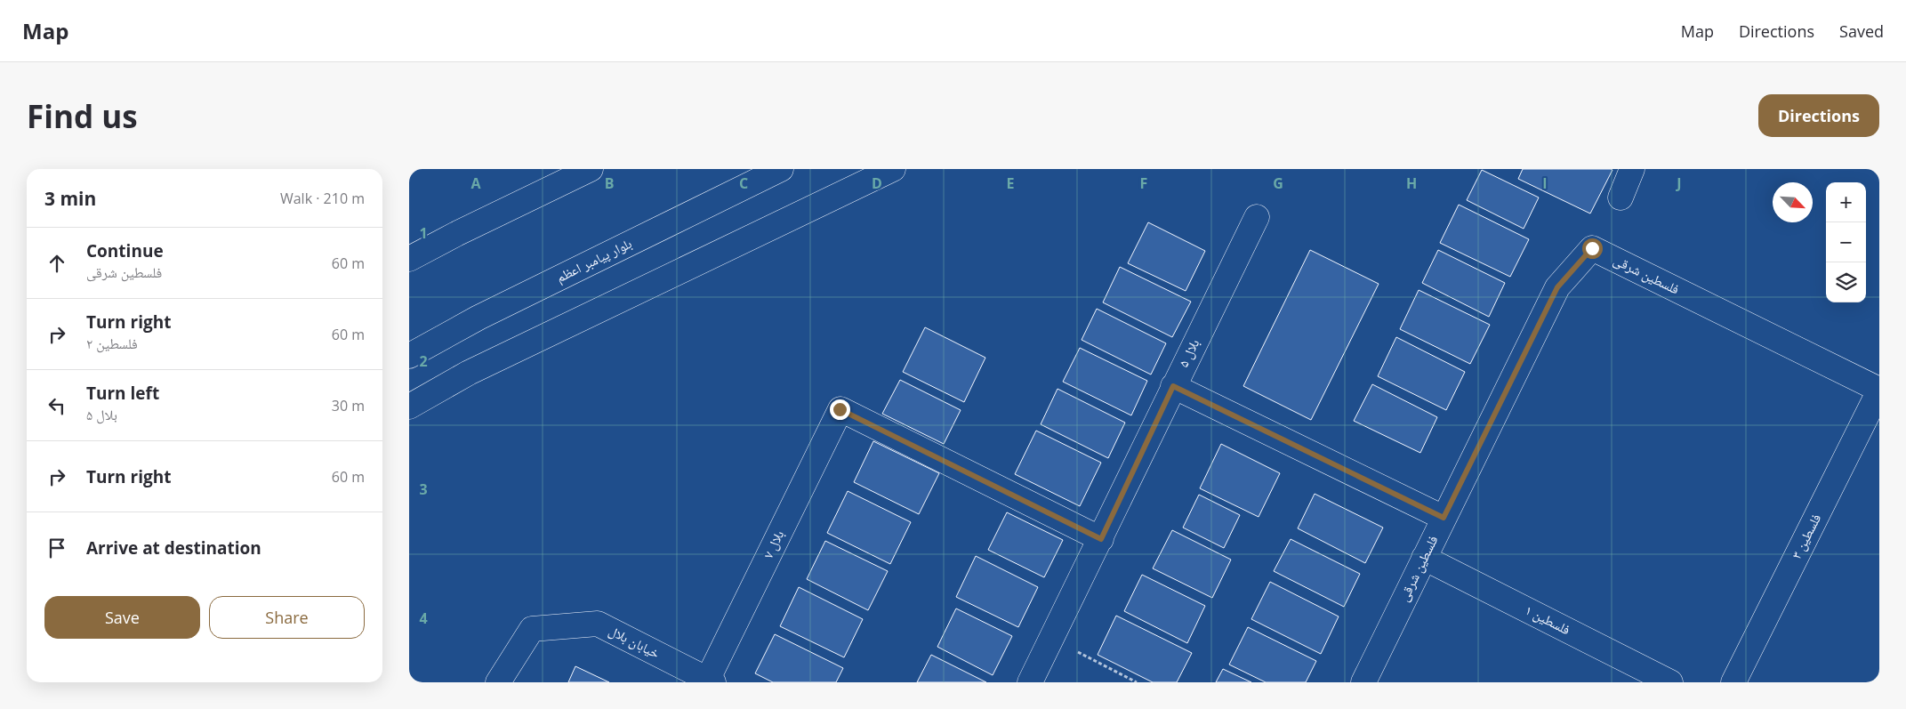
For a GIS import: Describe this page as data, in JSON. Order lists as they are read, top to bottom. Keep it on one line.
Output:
{"streets":{"street":["بلوار پیامبر اعظم","فلسطین شرقی","بلال ۵","فلسطین ۳","بلال ۷","فلسطین ۱","خیابان بلال"]},"crossings":[["فلسطین شرقی","فلسطین ۳"],["فلسطین شرقی","فلسطین ۱"],["بلال ۵","بلال ۷"],["بلال ۷","خیابان بلال"]],"north":"bottom right","page":{"header":"Map","nav":["Map","Directions","Saved"],"buttons":["Directions",["Save","Share"]],"title":"Find us","heading":["3 min","Walk · 210 m"],"map_buttons":["+","−"],"list":[["Continue","فلسطین شرقی","60 m"],["Turn right","فلسطین ۲","60 m"],["Turn left","بلال ۵","30 m"],["Turn right","60 m"],"Arrive at destination"]},"grid":{"columns":["A","B","C","D","E","F","G","H","I","J"],"rows":["1","2","3","4"]}}
